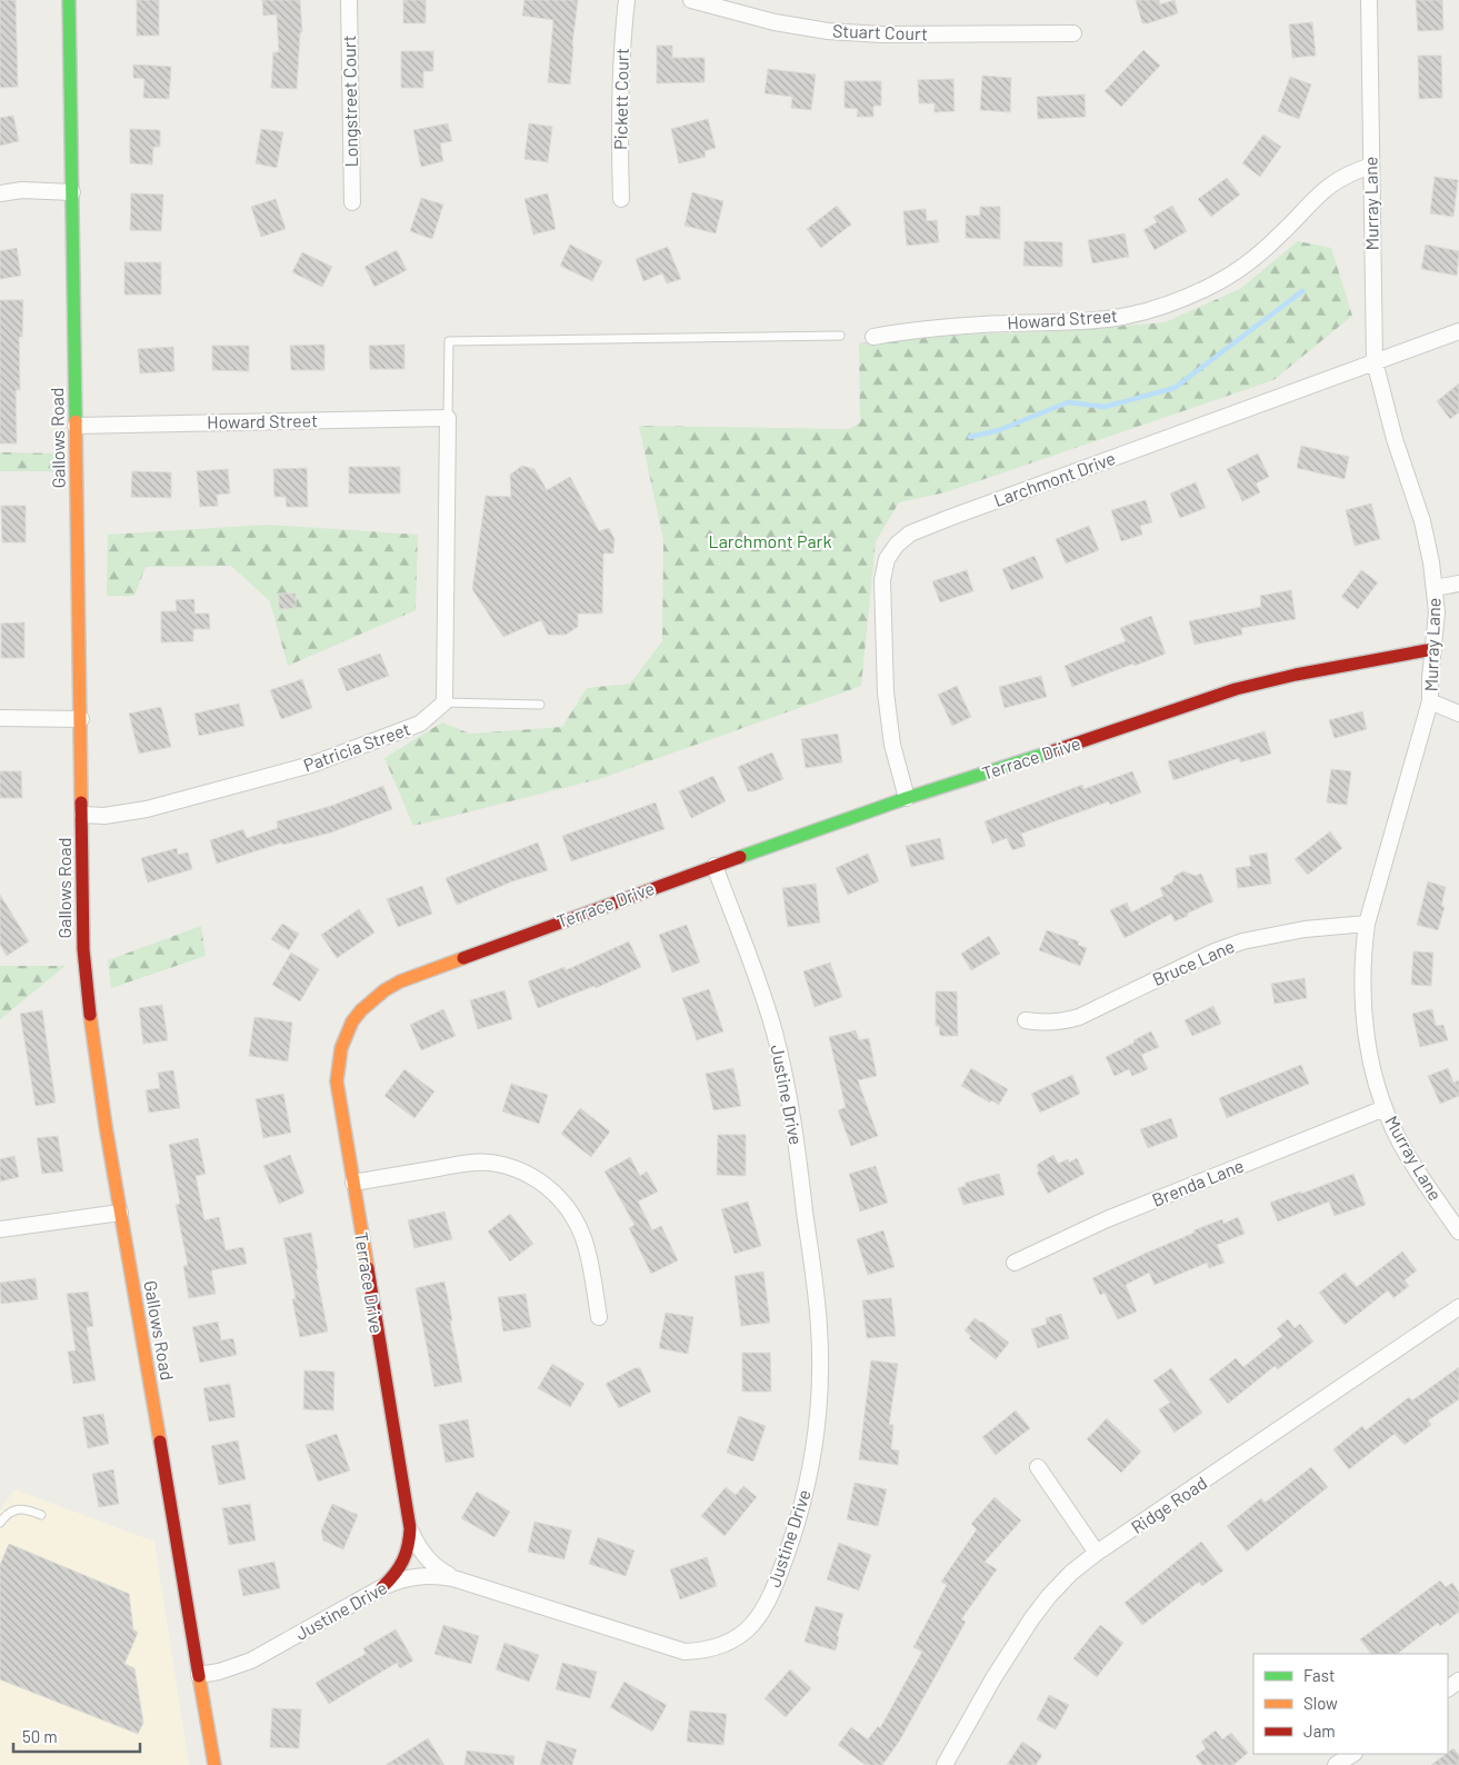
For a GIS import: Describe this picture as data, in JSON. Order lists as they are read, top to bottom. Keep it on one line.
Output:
{"streets":{"main road":["Gallows Road","Terrace Drive"],"street":["Stuart Court","Pickett Court","Longstreet Court","Murray Lane","Howard Street","Larchmont Drive","Patricia Street","Bruce Lane","Justine Drive","Brenda Lane","Ridge Road"]},"crossings":[["Murray Lane","Howard Street"],["Murray Lane","Larchmont Drive"],["Murray Lane","Terrace Drive"],["Murray Lane","Bruce Lane"],["Murray Lane","Brenda Lane"],["Howard Street","Gallows Road"],["Gallows Road","Patricia Street"],["Gallows Road","Justine Drive"],["Larchmont Drive","Terrace Drive"],["Terrace Drive","Justine Drive"]],"parks":["Larchmont Park"],"legend":["Fast","Slow","Jam"],"scale_bar":"50 m"}
